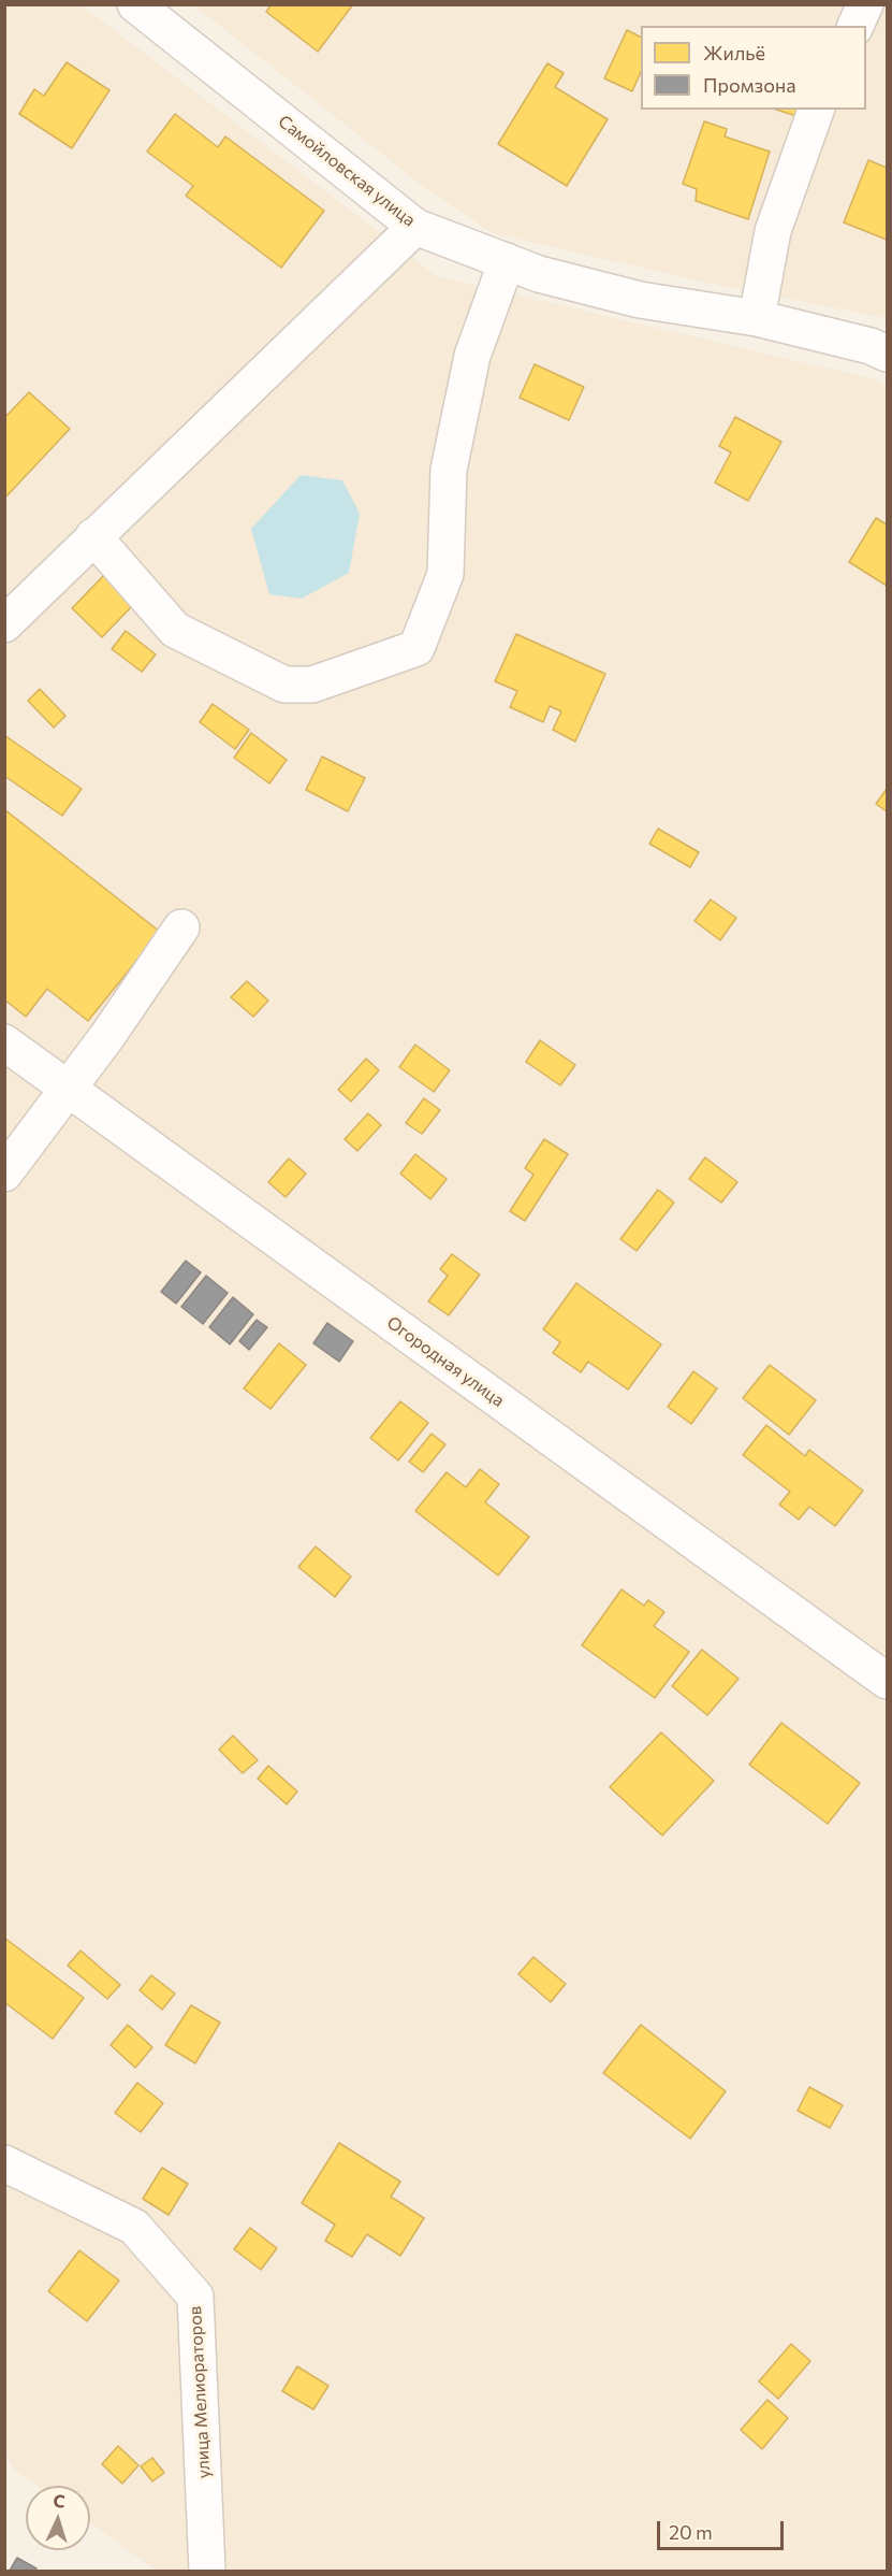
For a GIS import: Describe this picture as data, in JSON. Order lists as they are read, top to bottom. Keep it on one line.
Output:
{"streets":{"street":["Самойловская улица","Огородная улица","улица Мелиораторов"]},"legend":["Жильё","Промзона"],"scale_bar":"20 m","north":"top"}
